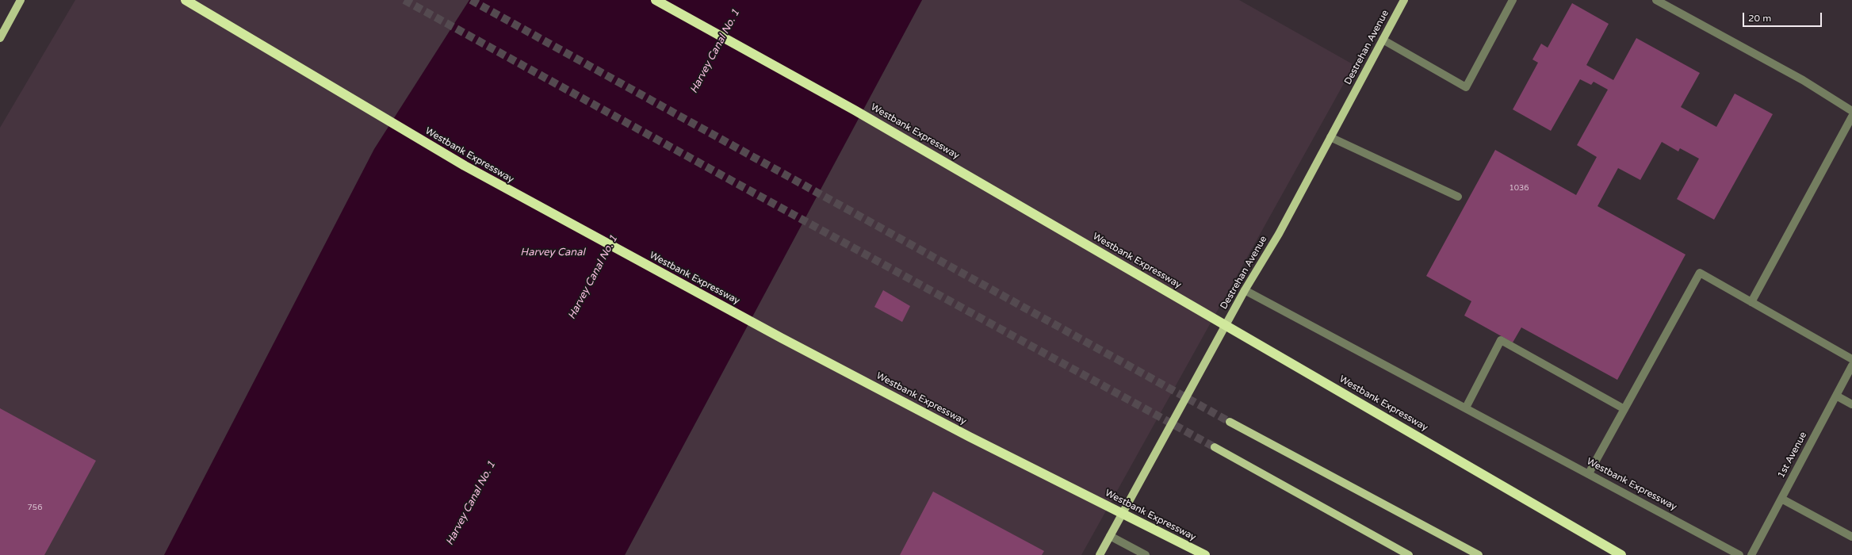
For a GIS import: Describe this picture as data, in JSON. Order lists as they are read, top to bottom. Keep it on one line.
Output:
{"streets":{"highway":["Westbank Expressway"],"main road":["Destrehan Avenue"],"street":["1st Avenue"]},"crossings":[["Destrehan Avenue","Westbank Expressway"]],"water":["Harvey Canal No. 1","Harvey Canal"],"house_numbers":["1036","756"],"scale_bar":"20 m"}
